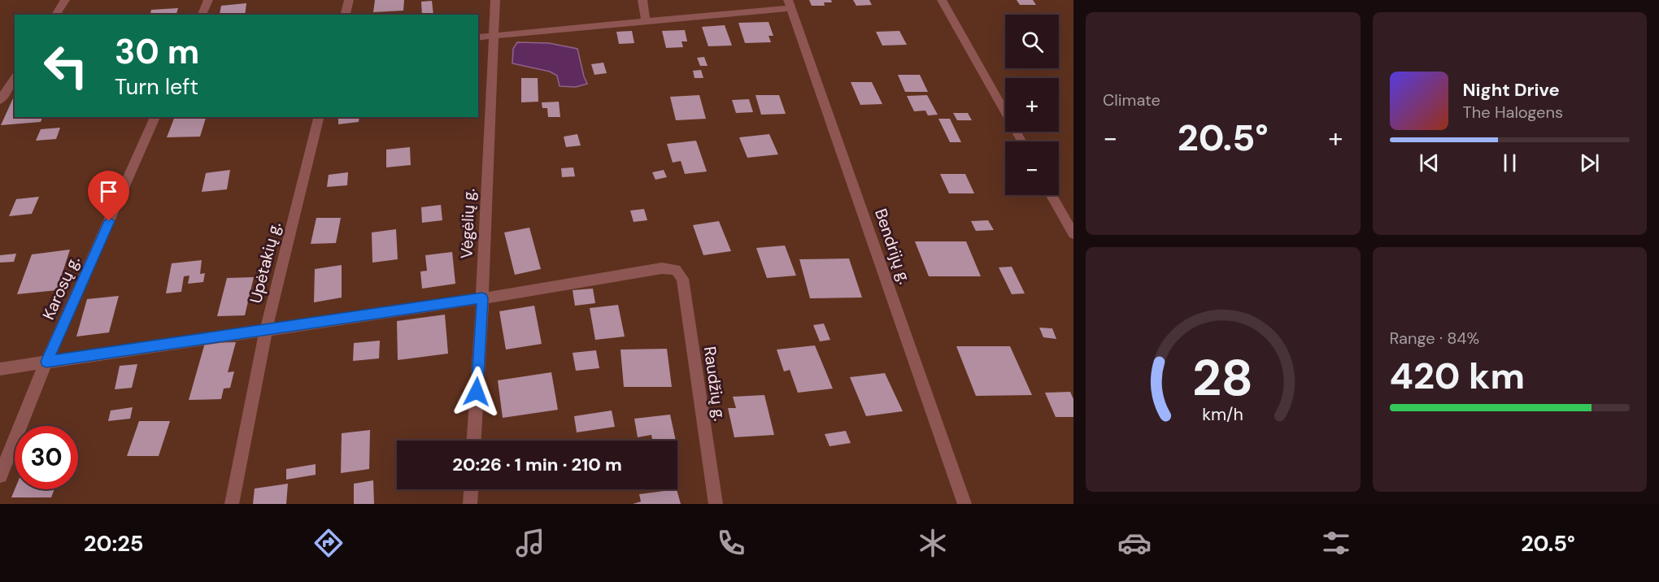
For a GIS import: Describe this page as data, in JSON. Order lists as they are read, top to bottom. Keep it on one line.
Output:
{"streets":{"street":["Vėgėlių g.","Bendrijų g.","Upėtakių g.","Karosų g.","Raudžių g."]},"crossings":[["Vėgėlių g.","Raudžių g."]],"page":{"tile":["Climate",["Range · 84%","420 km"]],"map_buttons":["+","−"],"turn":["30 m","Turn left"],"song":["Night Drive","The Halogens"],"heat":["−","20.5°","+"],"limit":"30","trip":"20:26 · 1 min · 210 m","tabs":["20:25","20.5°"],"gauge":["28","km/h"]}}
